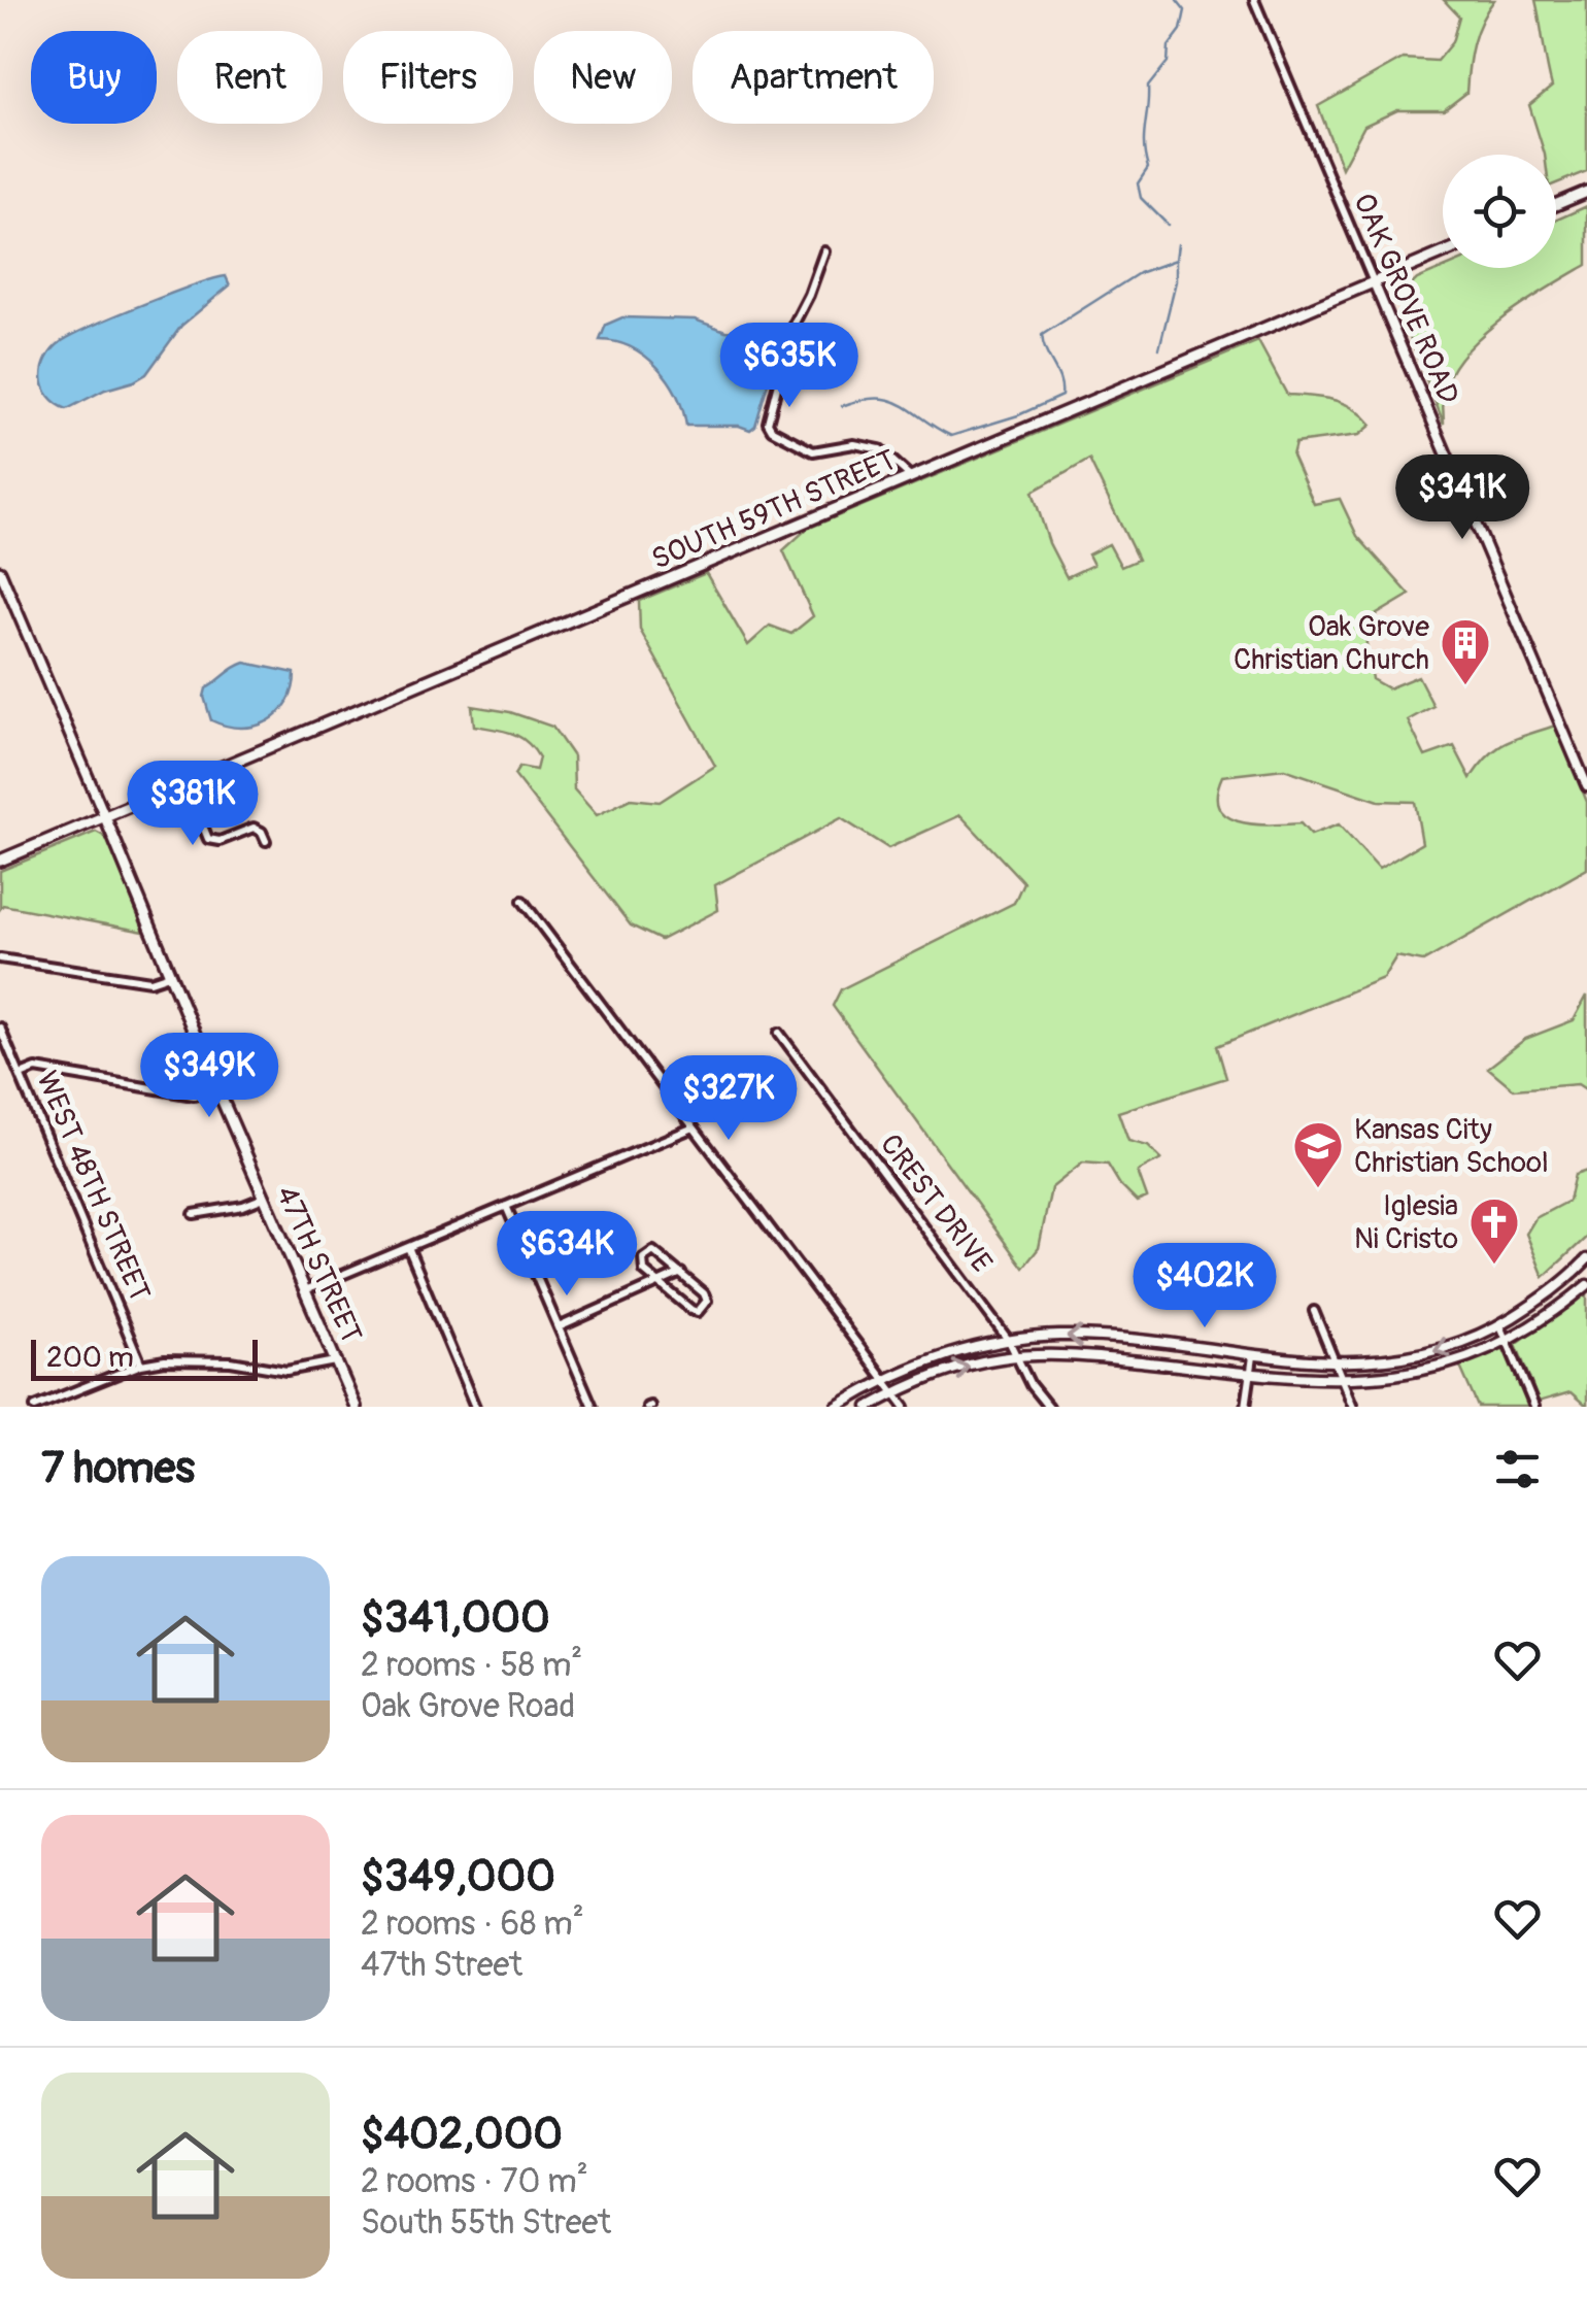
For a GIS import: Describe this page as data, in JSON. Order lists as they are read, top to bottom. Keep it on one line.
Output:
{"streets":{"main road":["SOUTH 59TH STREET","47TH STREET"],"street":["OAK GROVE ROAD","WEST 48TH STREET","CREST DRIVE"]},"crossings":[["OAK GROVE ROAD","SOUTH 59TH STREET"],["SOUTH 59TH STREET","47TH STREET"]],"places":{"building":["Oak Grove Christian Church"],"school or university":["Kansas City Christian School"],"church":["Iglesia Ni Cristo"]},"scale_bar":"200 m","page":{"chip":["Buy","Rent","Filters","New","Apartment"],"price":["$635K","$341K","$381K","$349K","$327K","$634K","$402K"],"scale":"200 m","heading":"7 homes","list":[{"name":"$341,000","note":"2 rooms · 58 m² · Oak Grove Road"},{"name":"$349,000","note":"2 rooms · 68 m² · 47th Street"},{"name":"$402,000","note":"2 rooms · 70 m² · South 55th Street"}]}}
